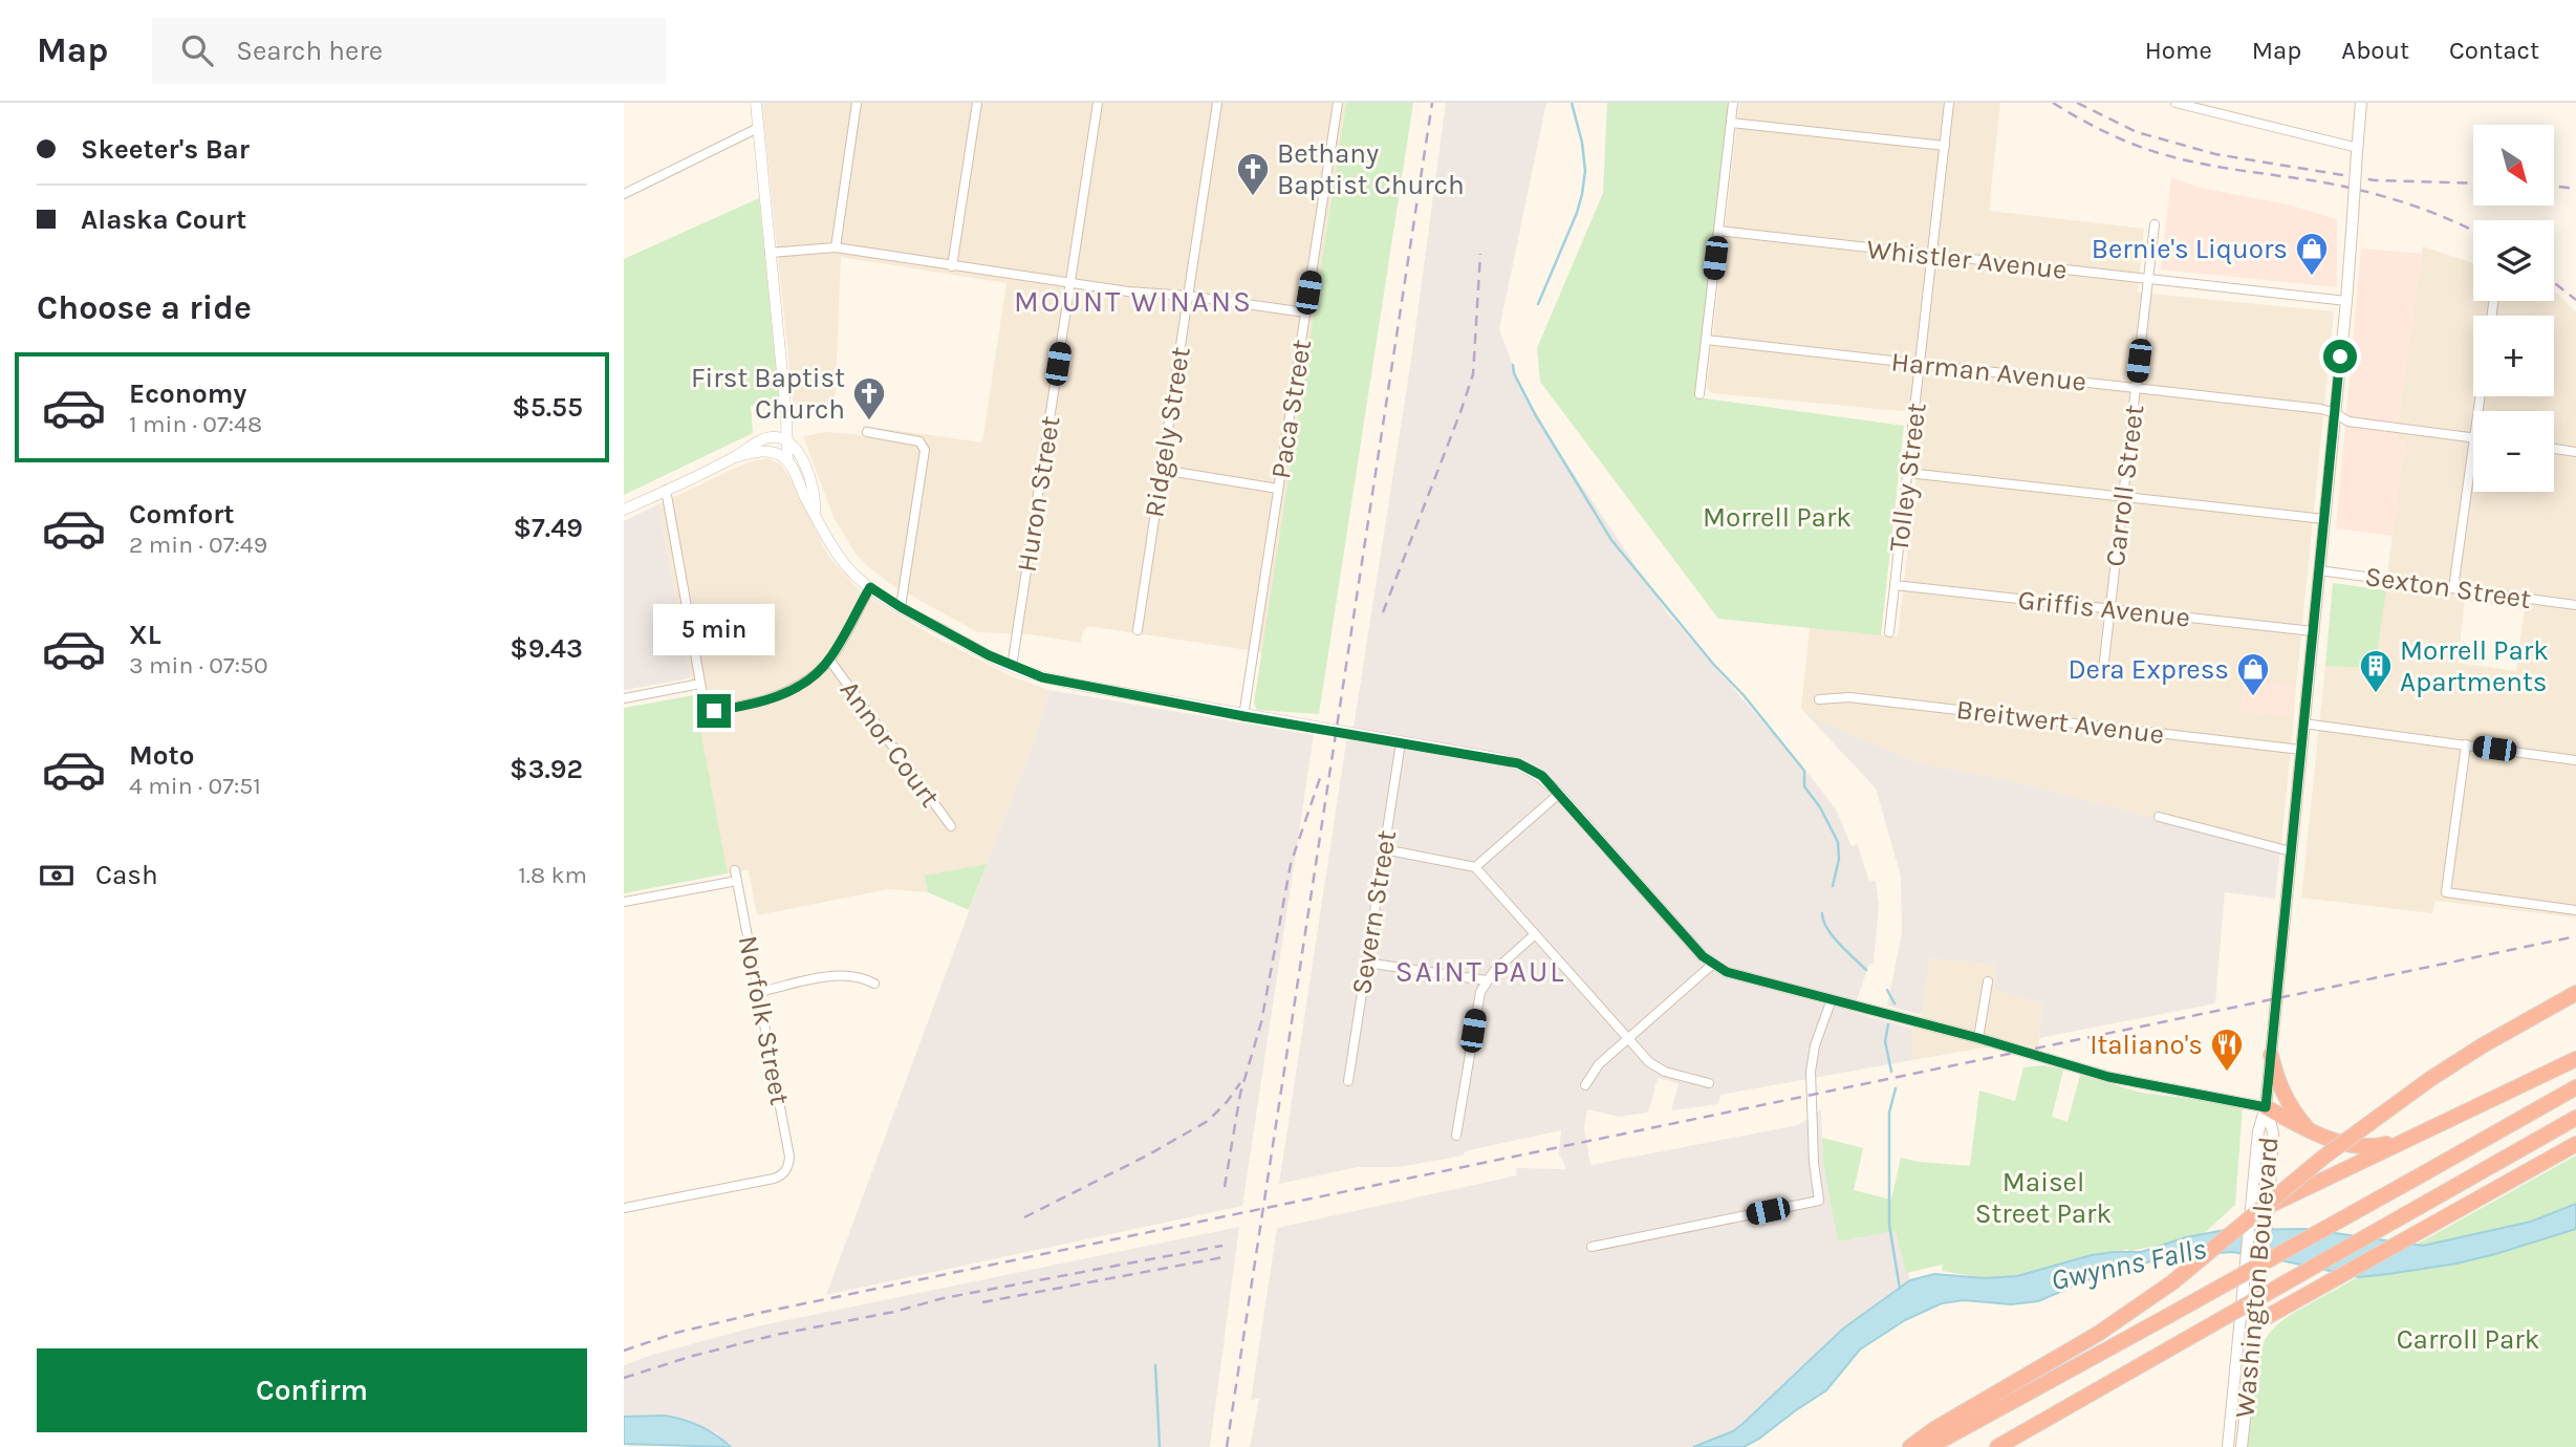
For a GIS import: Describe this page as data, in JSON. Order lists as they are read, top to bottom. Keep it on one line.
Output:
{"streets":{"main road":["Washington Boulevard"],"street":["Whistler Avenue","Harman Avenue","Paca Street","Ridgely Street","Tolley Street","Carroll Street","Huron Street","Sexton Street","Griffis Avenue","Breitwert Avenue","Annor Court","Severn Street","Norfolk Street"]},"crossings":[["Whistler Avenue","Tolley Street"],["Whistler Avenue","Carroll Street"],["Whistler Avenue","Washington Boulevard"],["Harman Avenue","Tolley Street"],["Harman Avenue","Carroll Street"],["Harman Avenue","Washington Boulevard"],["Tolley Street","Griffis Avenue"],["Carroll Street","Griffis Avenue"],["Sexton Street","Washington Boulevard"],["Griffis Avenue","Washington Boulevard"],["Breitwert Avenue","Washington Boulevard"]],"districts":["MOUNT WINANS","SAINT PAUL"],"water":["Gwynns Falls"],"parks":["Morrell Park","Maisel Street Park","Carroll Park"],"places":{"church":["Bethany Baptist Church","First Baptist Church"],"shop":["Bernie's Liquors","Dera Express"],"building":["Morrell Park Apartments"],"restaurant":["Italiano's"]},"north":"bottom right","page":{"header":"Map","search":"Search here","nav":["Home","Map","About","Contact"],"banner":["Skeeter's Bar","Alaska Court"],"map_buttons":["+","−"],"heading":"Choose a ride","list":[{"name":"Economy","note":"1 min · 07:48","value":"$5.55"},{"name":"Comfort","note":"2 min · 07:49","value":"$7.49"},{"name":"XL","note":"3 min · 07:50","value":"$9.43"},{"name":"Moto","note":"4 min · 07:51","value":"$3.92"}],"bubble":"5 min","pay":["Cash","1.8 km"],"buttons":"Confirm"}}
